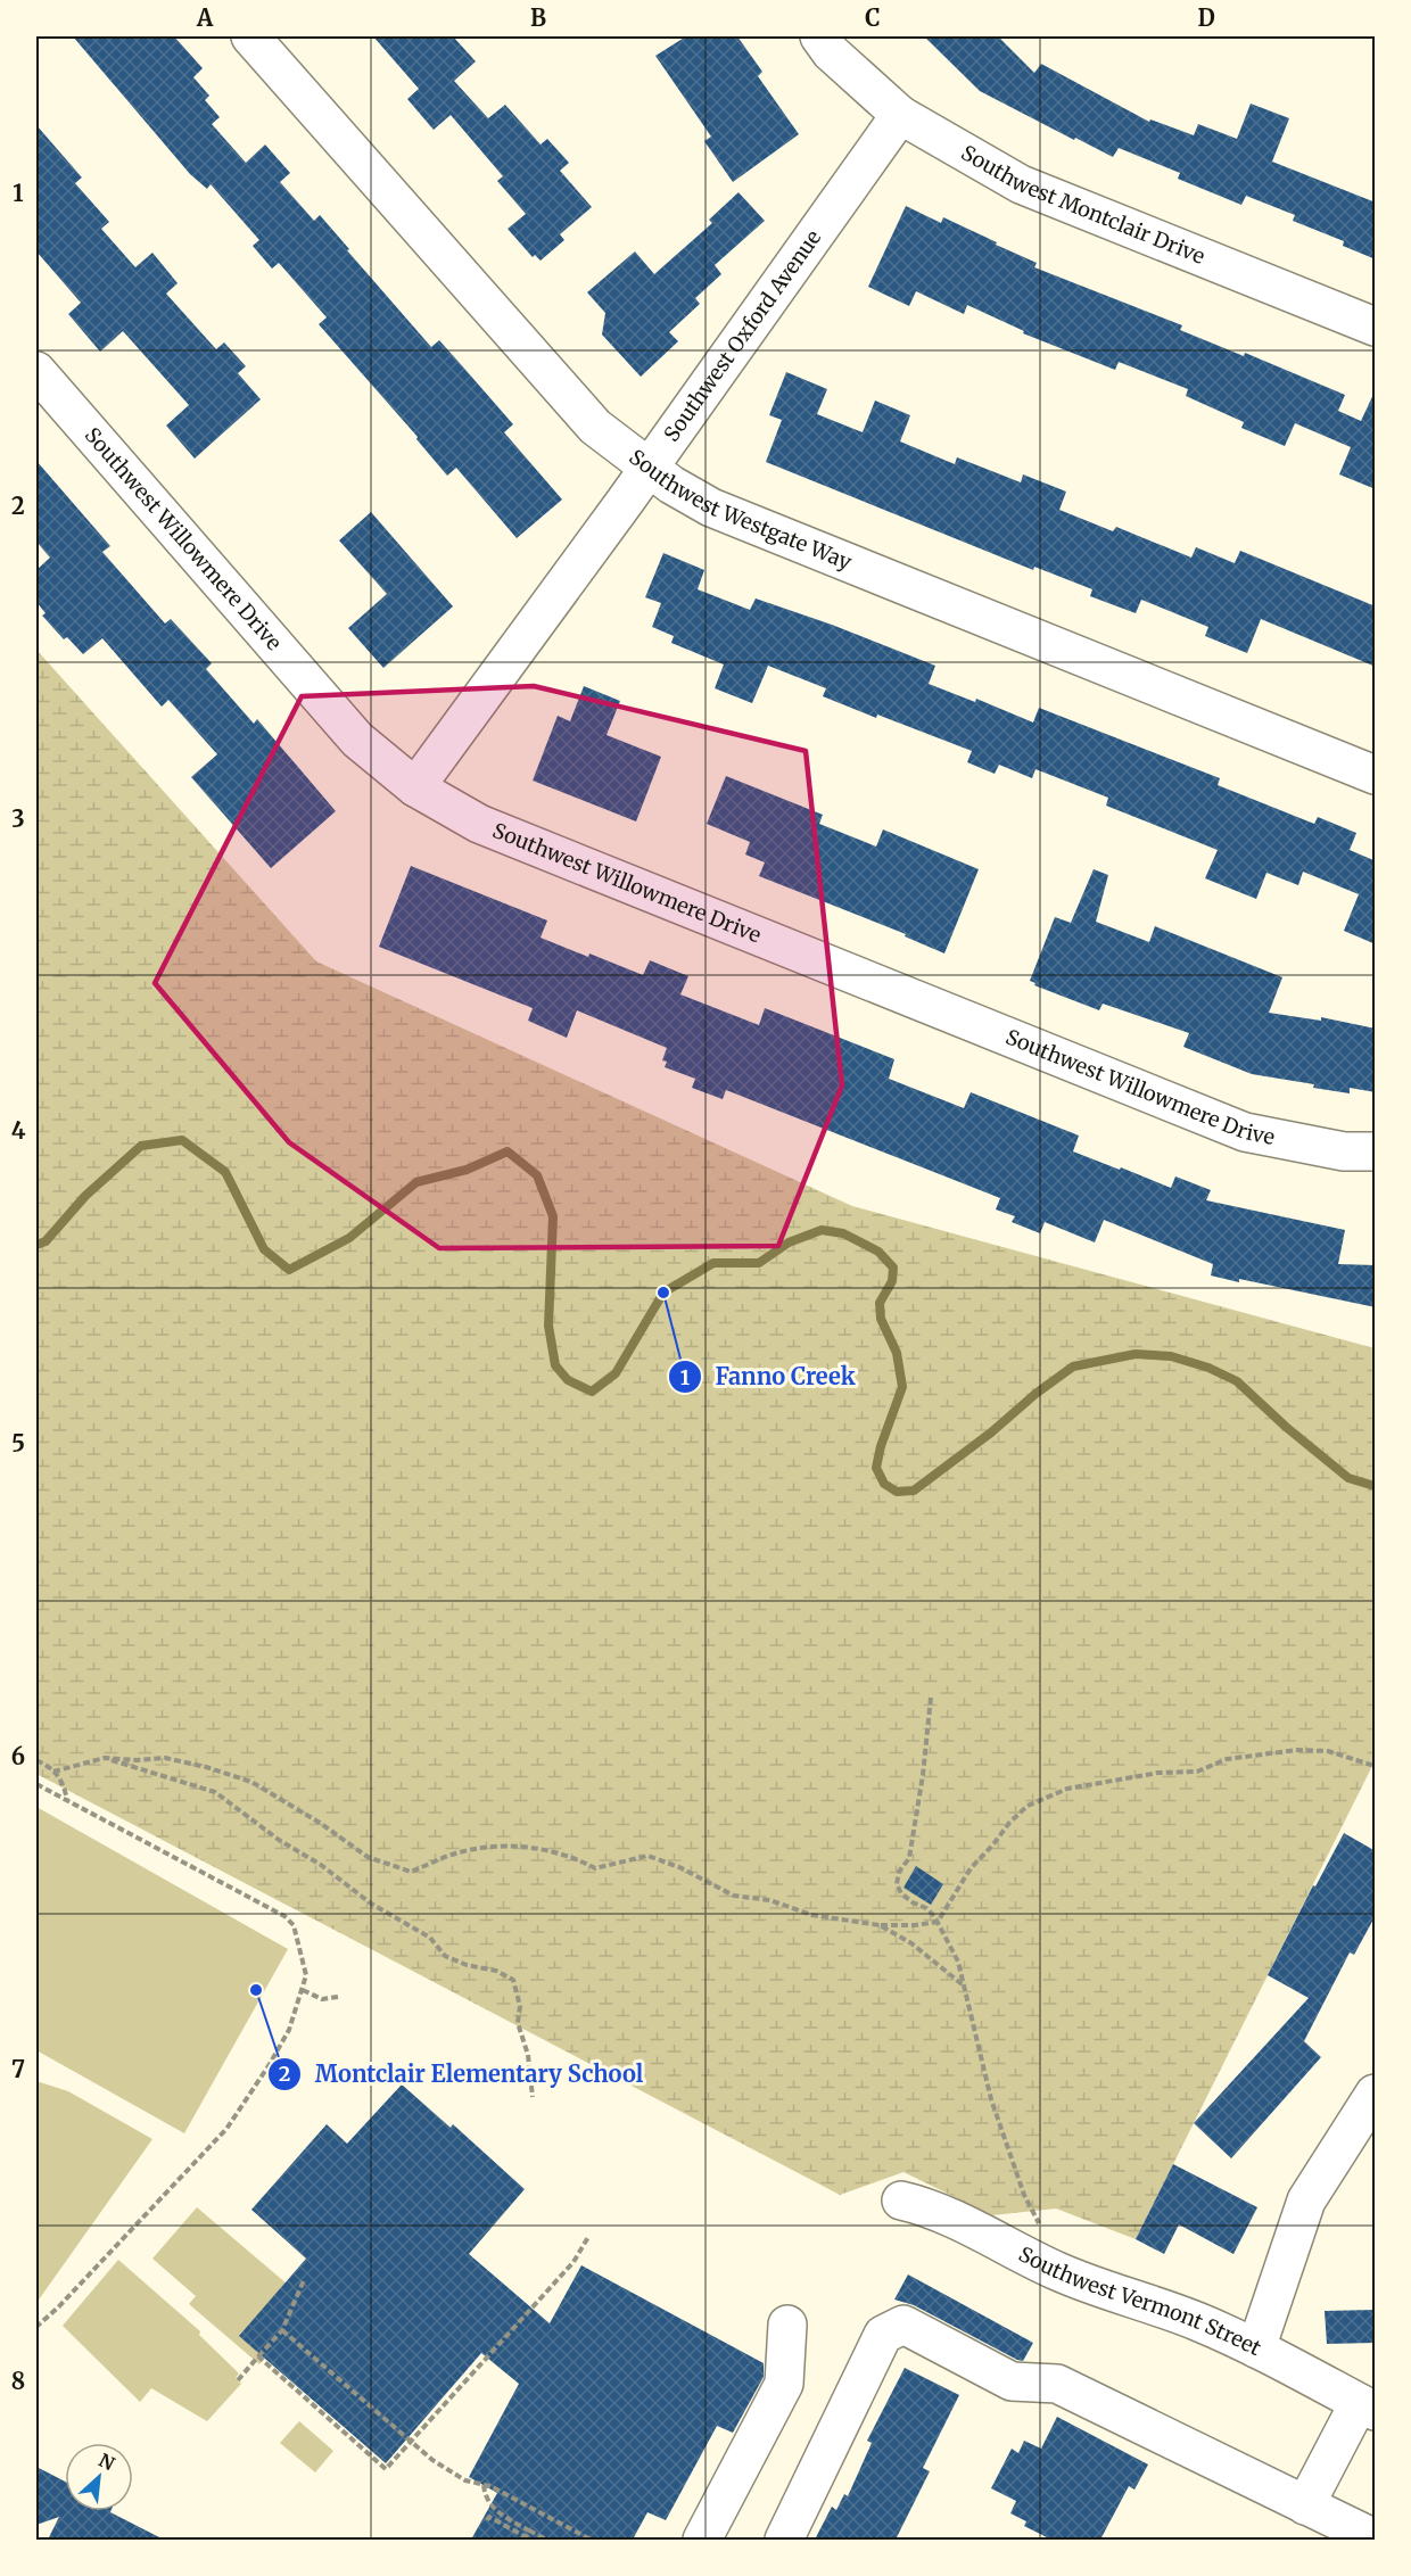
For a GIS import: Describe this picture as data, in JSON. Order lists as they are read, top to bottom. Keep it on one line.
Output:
{"streets":{"street":["Southwest Montclair Drive","Southwest Oxford Avenue","Southwest Westgate Way","Southwest Willowmere Drive","Southwest Vermont Street"]},"crossings":[["Southwest Montclair Drive","Southwest Oxford Avenue"],["Southwest Oxford Avenue","Southwest Westgate Way"],["Southwest Oxford Avenue","Southwest Willowmere Drive"]],"places":["Fanno Creek","Montclair Elementary School"],"north":"top right","grid":{"columns":["A","B","C","D"],"rows":["1","2","3","4","5","6","7","8"]}}
